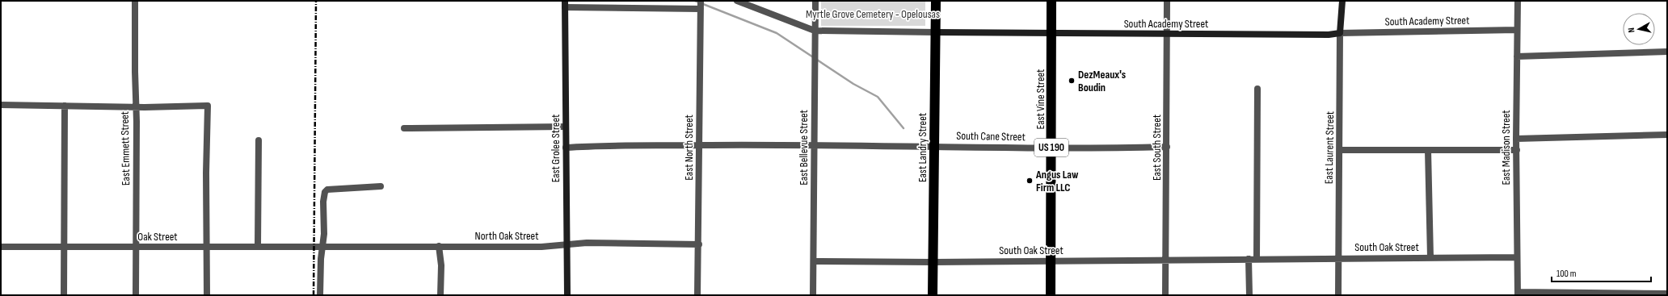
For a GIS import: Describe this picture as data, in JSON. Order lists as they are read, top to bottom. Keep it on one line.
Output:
{"streets":{"highway":["East Vine Street","East Landry Street","US 190"],"street":["South Academy Street","South Cane Street","East North Street","East Bellevue Street","East South Street","East Laurent Street","East Madison Street","East Emmett Street","East Grolee Street","North Oak Street","Oak Street","South Oak Street"]},"crossings":[["South Academy Street","East Vine Street"],["South Academy Street","East Bellevue Street"],["South Academy Street","East Landry Street"],["South Academy Street","East South Street"],["South Academy Street","East Laurent Street"],["South Academy Street","East Madison Street"],["East Vine Street","South Cane Street"],["East Vine Street","South Oak Street"],["South Cane Street","East North Street"],["South Cane Street","East Bellevue Street"],["South Cane Street","East Landry Street"],["South Cane Street","East South Street"],["South Cane Street","East Grolee Street"],["East North Street","North Oak Street"],["East Bellevue Street","South Oak Street"],["East Landry Street","South Oak Street"],["East South Street","South Oak Street"],["East Laurent Street","South Oak Street"],["East Madison Street","South Oak Street"],["East Emmett Street","Oak Street"],["East Grolee Street","North Oak Street"],["North Oak Street","Oak Street"]],"parks":["Myrtle Grove Cemetery - Opelousas"],"places":["DezMeaux's Boudin","Angus Law Firm LLC"],"scale_bar":"100 m","north":"left"}
